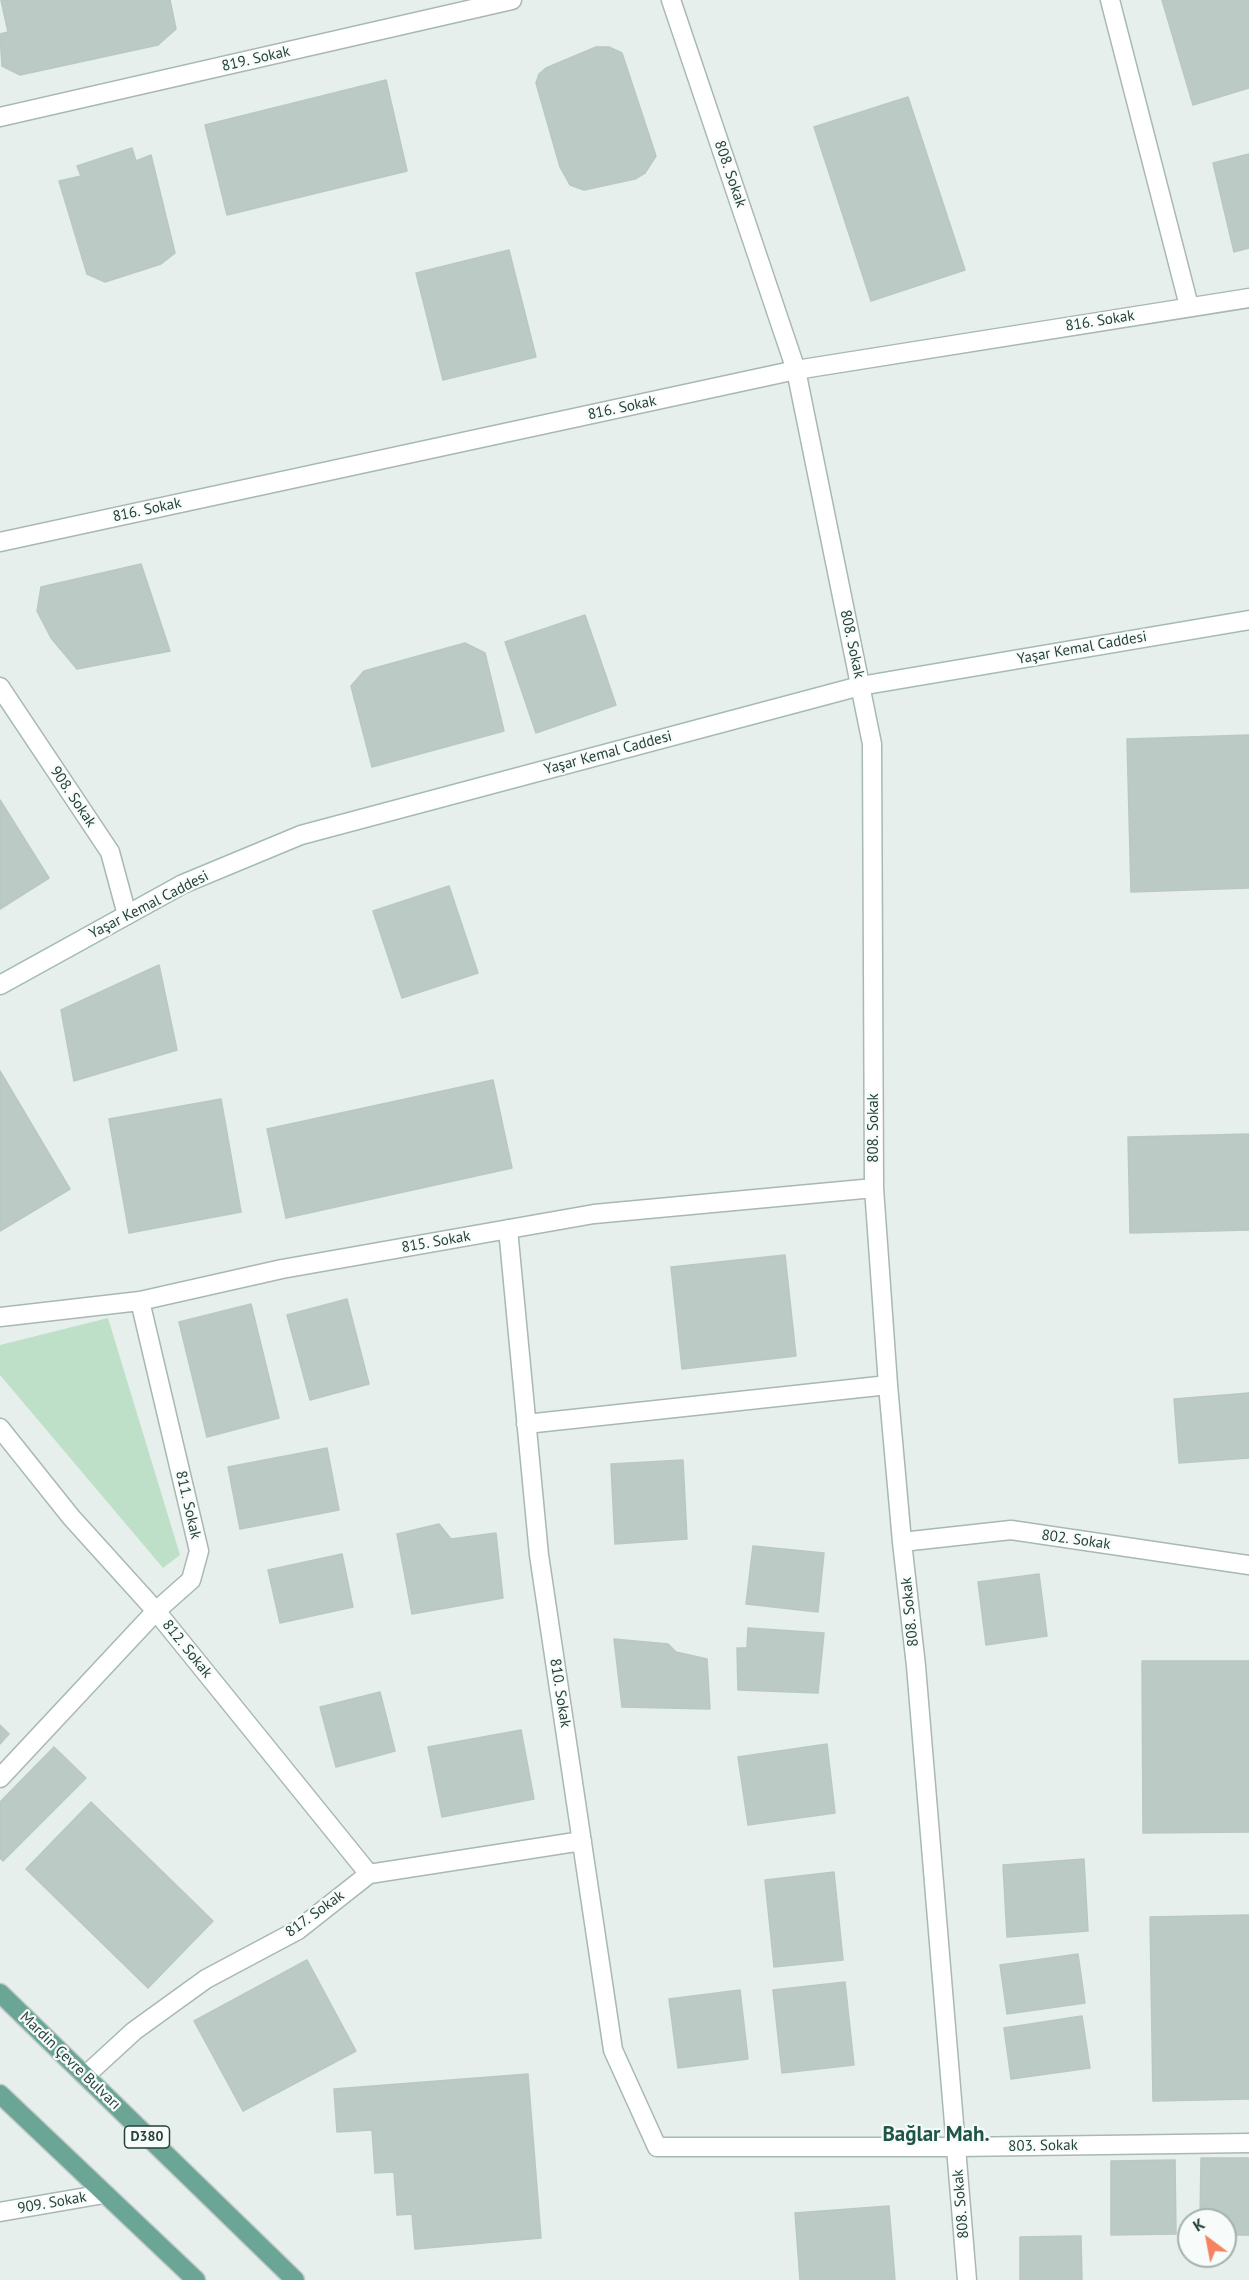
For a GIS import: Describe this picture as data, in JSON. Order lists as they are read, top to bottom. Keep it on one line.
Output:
{"streets":{"main road":["Mardin Çevre Bulvarı","D380"],"street":["819. Sokak","808. Sokak","816. Sokak","Yaşar Kemal Caddesi","908. Sokak","815. Sokak","811. Sokak","802. Sokak","812. Sokak","810. Sokak","817. Sokak","803. Sokak","909. Sokak"]},"crossings":[["808. Sokak","816. Sokak"],["808. Sokak","Yaşar Kemal Caddesi"],["808. Sokak","815. Sokak"],["808. Sokak","802. Sokak"],["808. Sokak","803. Sokak"],["Yaşar Kemal Caddesi","908. Sokak"],["815. Sokak","811. Sokak"],["815. Sokak","810. Sokak"],["811. Sokak","812. Sokak"],["812. Sokak","817. Sokak"],["810. Sokak","817. Sokak"],["810. Sokak","803. Sokak"],["817. Sokak","Mardin Çevre Bulvarı"]],"districts":["Bağlar Mah."],"north":"top left"}
